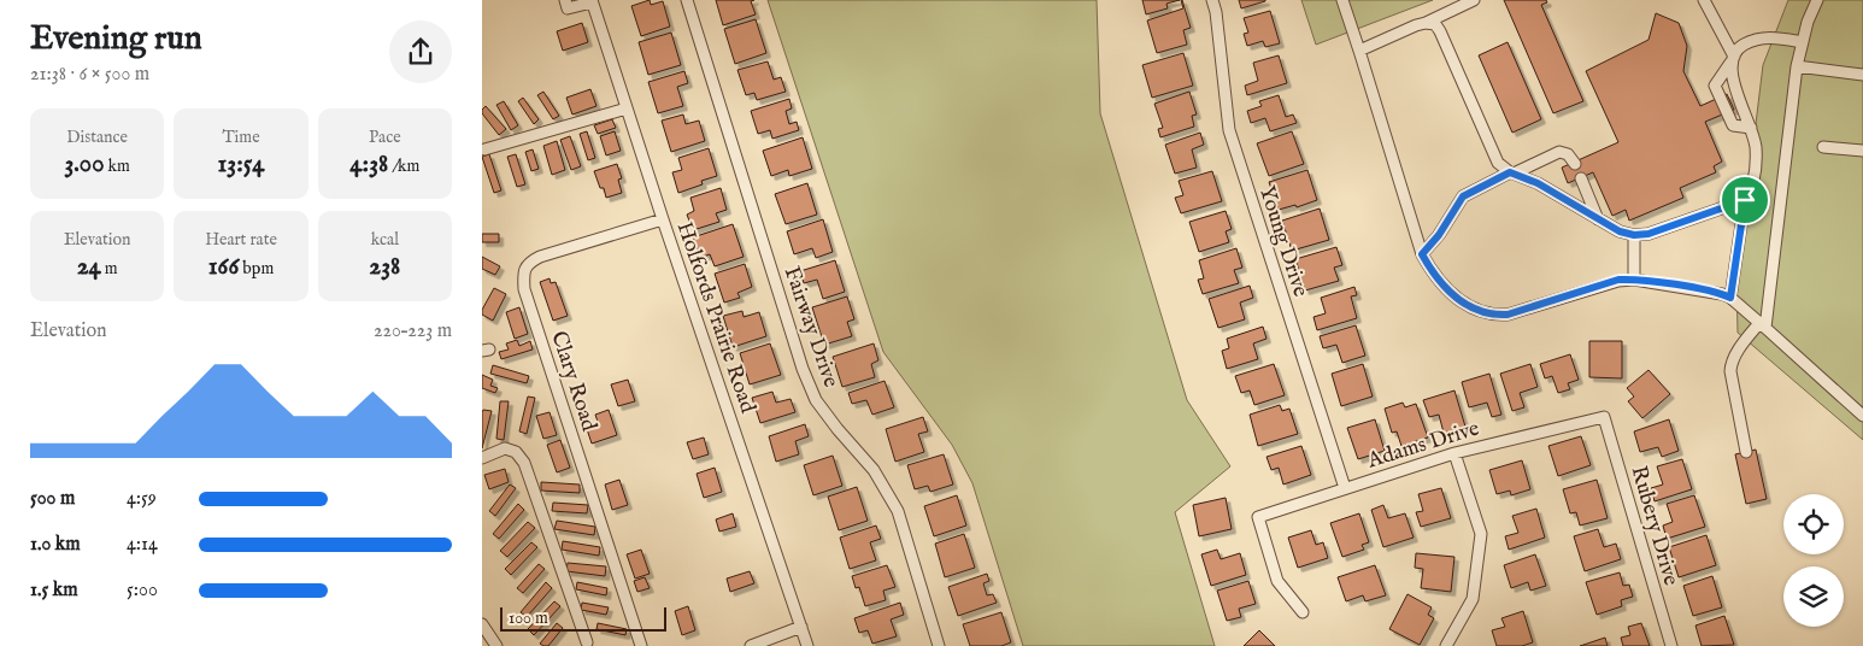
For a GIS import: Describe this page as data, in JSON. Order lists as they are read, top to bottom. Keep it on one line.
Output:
{"streets":{"street":["Young Drive","Holfords Prairie Road","Fairway Drive","Clary Road","Adams Drive","Rubery Drive"]},"crossings":[["Young Drive","Adams Drive"],["Holfords Prairie Road","Clary Road"],["Adams Drive","Rubery Drive"]],"scale_bar":"100 m","page":{"heading":["Evening run","21:38 · 6 × 500 m"],"stats":[["Distance","3.00 km"],["Time","13:54"],["Pace","4:38 /km"],["Elevation","24 m"],["Heart rate","166 bpm"],["kcal","238"]],"chart":["Elevation","220–223 m"],"list":[{"name":"500 m","note":"4:59"},{"name":"1.0 km","note":"4:14"},{"name":"1.5 km","note":"5:00"}],"scale":"100 m"}}
